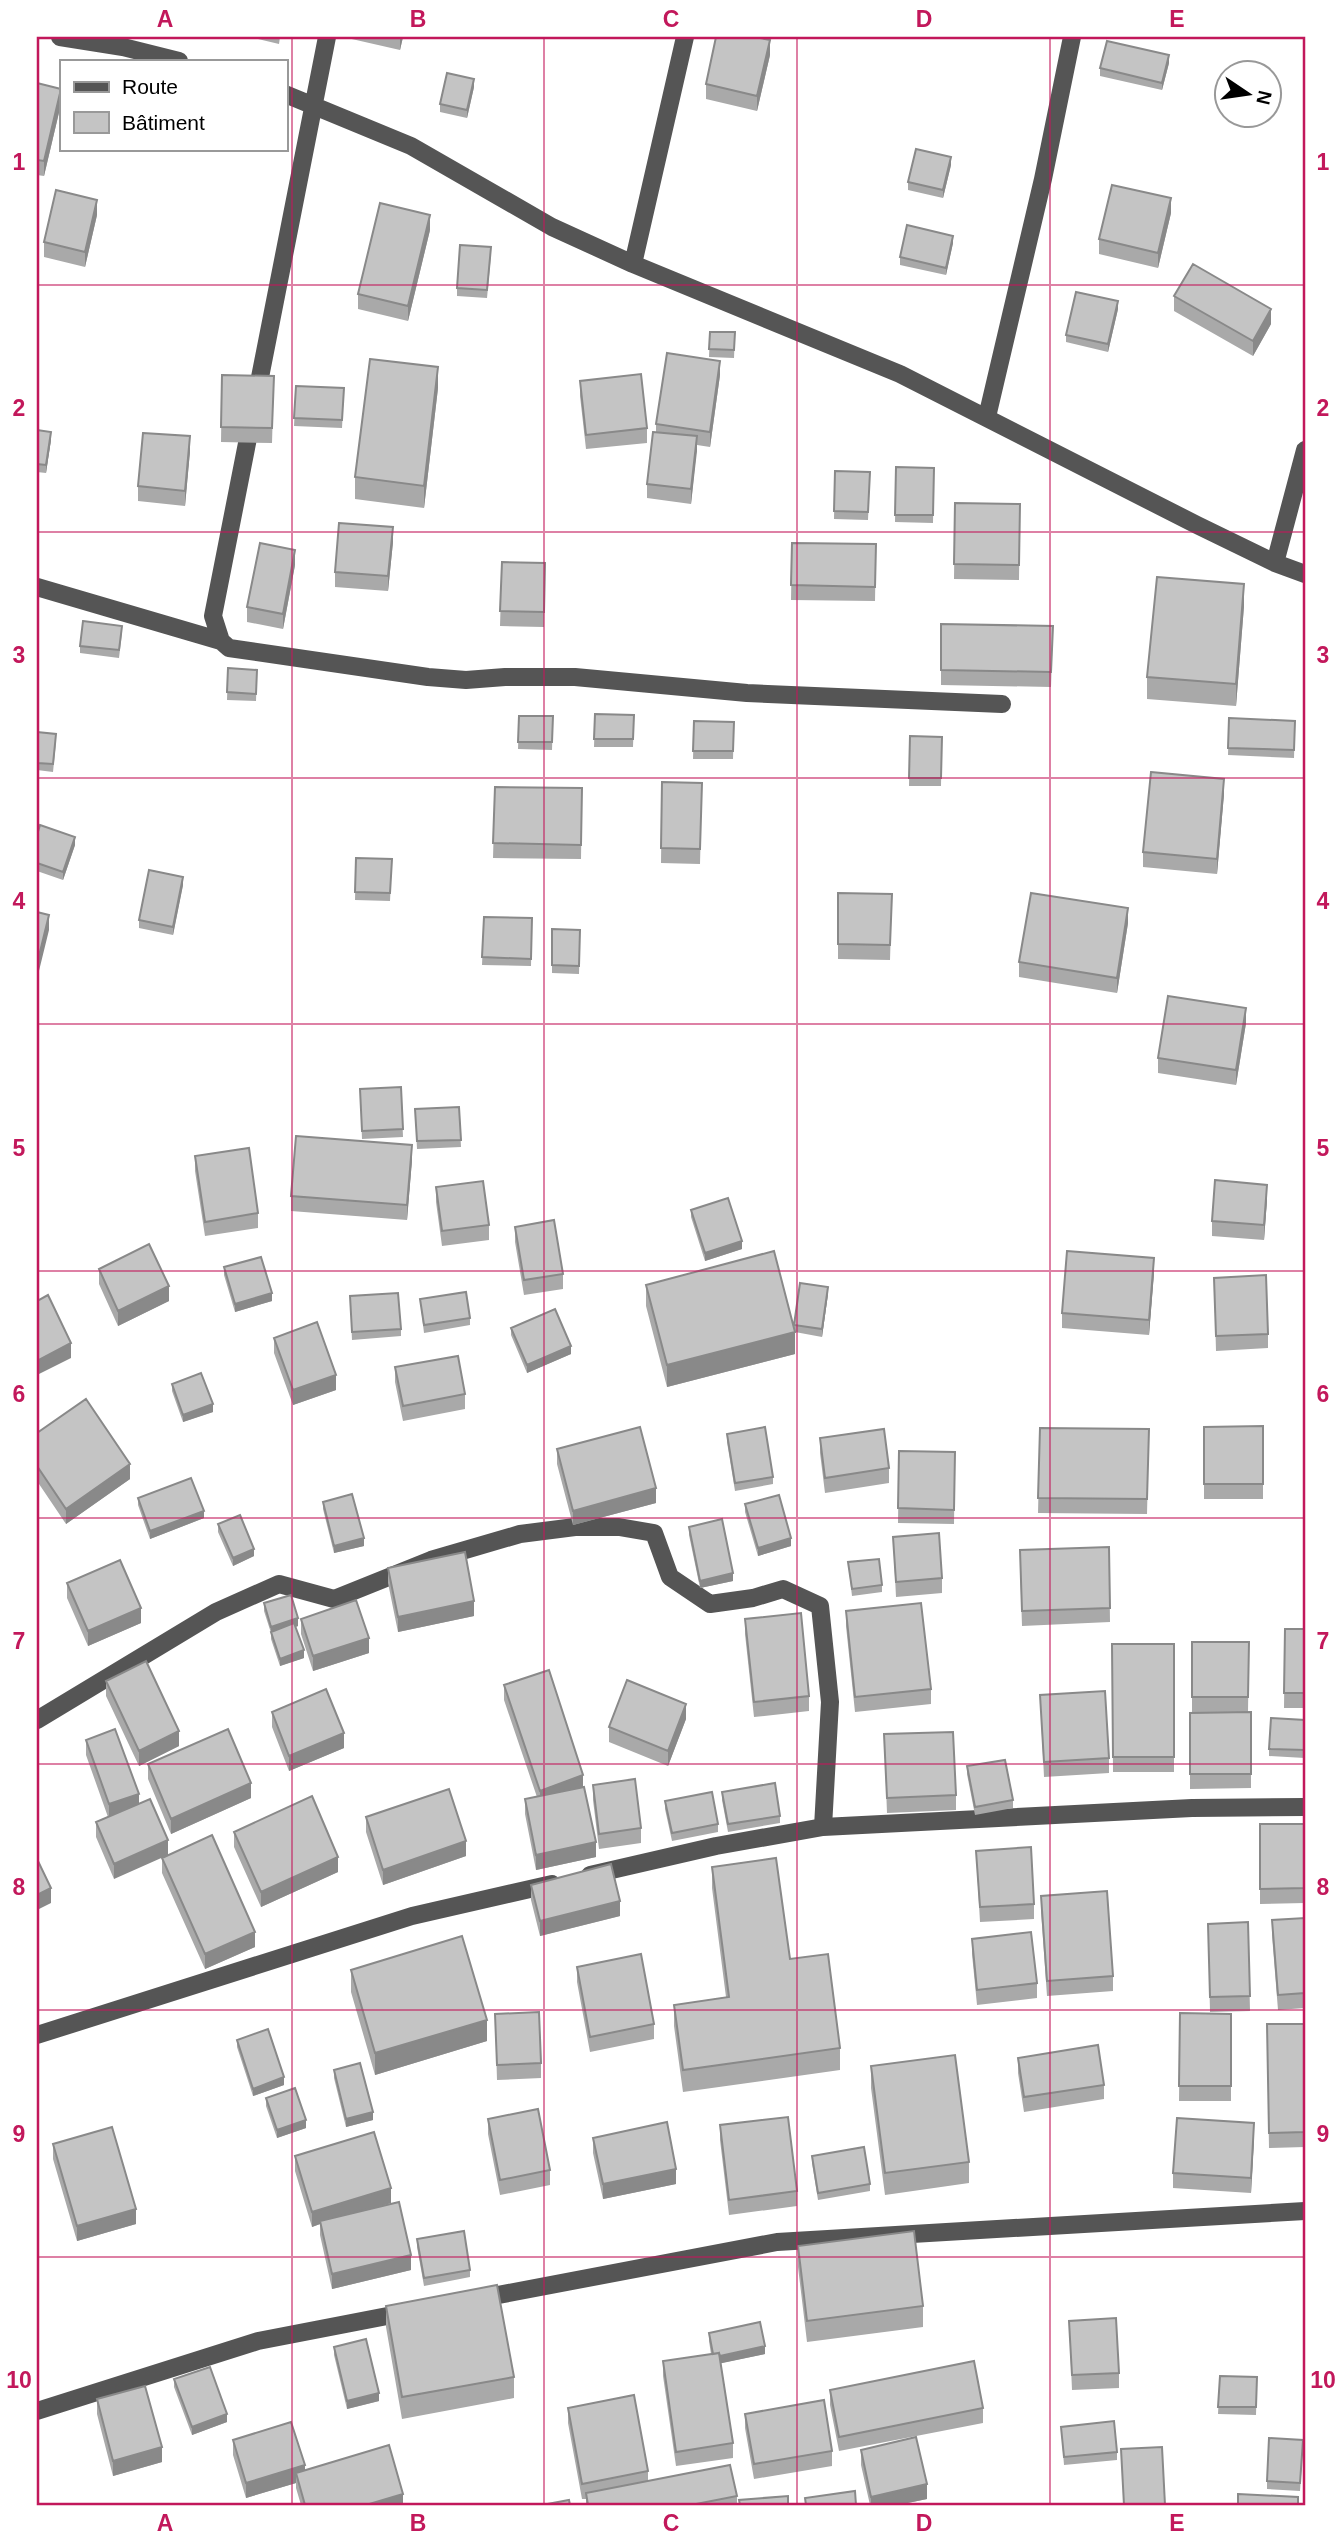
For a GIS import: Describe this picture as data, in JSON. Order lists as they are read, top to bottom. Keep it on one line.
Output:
{"legend":["Route","Bâtiment"],"north":"right","grid":{"columns":["A","B","C","D","E"],"rows":["1","2","3","4","5","6","7","8","9","10"]}}
